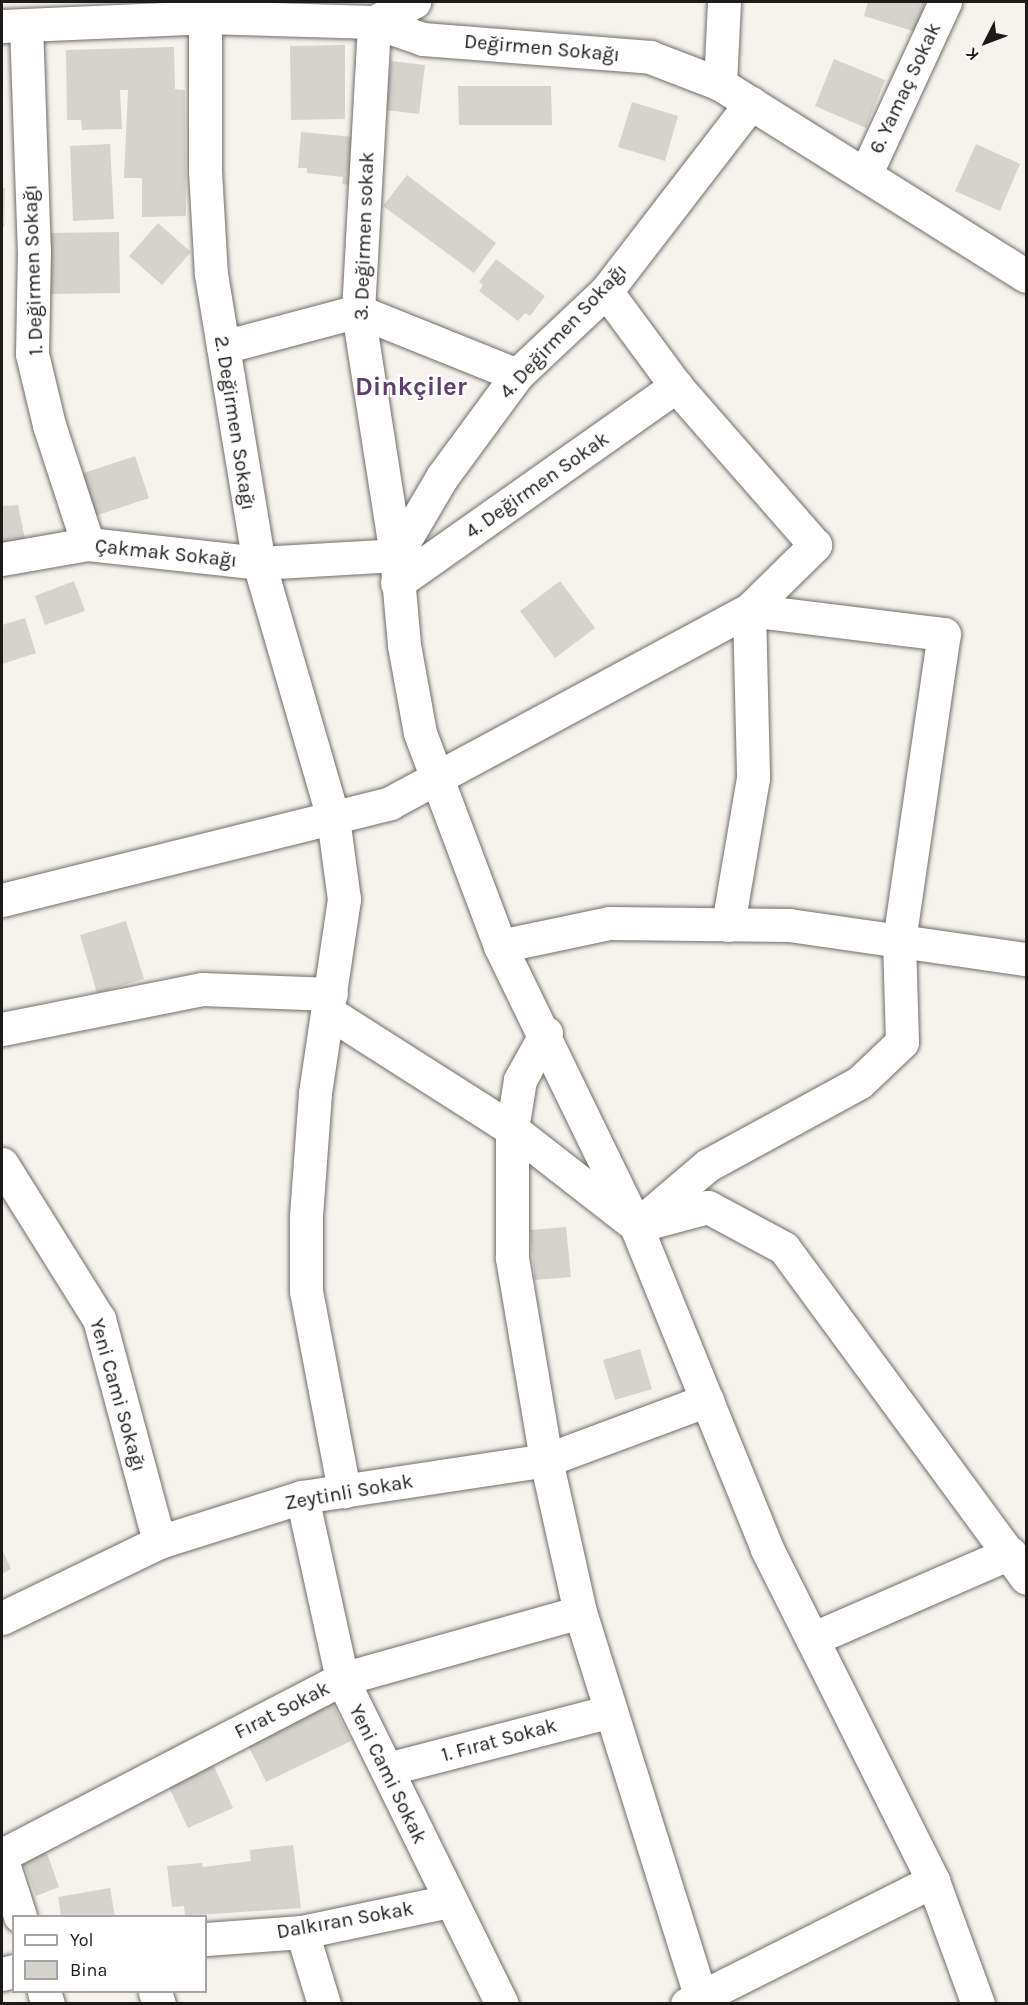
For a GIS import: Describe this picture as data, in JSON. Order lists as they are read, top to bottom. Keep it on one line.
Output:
{"streets":{"street":["Değirmen Sokağı","6. Yamaç Sokak","3. Değirmen sokak","1. Değirmen Sokağı","4. Değirmen Sokağı","2. Değirmen Sokağı","4. Değirmen Sokak","Çakmak Sokağı","Yeni Cami Sokağı","Zeytinli Sokak","Fırat Sokak","1. Fırat Sokak","Yeni Cami Sokak","Dalkıran Sokak"]},"crossings":[["Değirmen Sokağı","6. Yamaç Sokak"],["Değirmen Sokağı","3. Değirmen sokak"],["Değirmen Sokağı","1. Değirmen Sokağı"],["Değirmen Sokağı","4. Değirmen Sokağı"],["Değirmen Sokağı","2. Değirmen Sokağı"],["3. Değirmen sokak","4. Değirmen Sokağı"],["3. Değirmen sokak","4. Değirmen Sokak"],["3. Değirmen sokak","Çakmak Sokağı"],["1. Değirmen Sokağı","Çakmak Sokağı"],["4. Değirmen Sokağı","4. Değirmen Sokak"],["4. Değirmen Sokağı","Çakmak Sokağı"],["2. Değirmen Sokağı","Çakmak Sokağı"],["2. Değirmen Sokağı","Zeytinli Sokak"],["4. Değirmen Sokak","Çakmak Sokağı"],["Yeni Cami Sokağı","Zeytinli Sokak"],["Zeytinli Sokak","Yeni Cami Sokak"],["Fırat Sokak","Yeni Cami Sokak"],["1. Fırat Sokak","Yeni Cami Sokak"],["Yeni Cami Sokak","Dalkıran Sokak"]],"districts":["Dinkçiler"],"legend":["Yol","Bina"],"north":"bottom left"}
